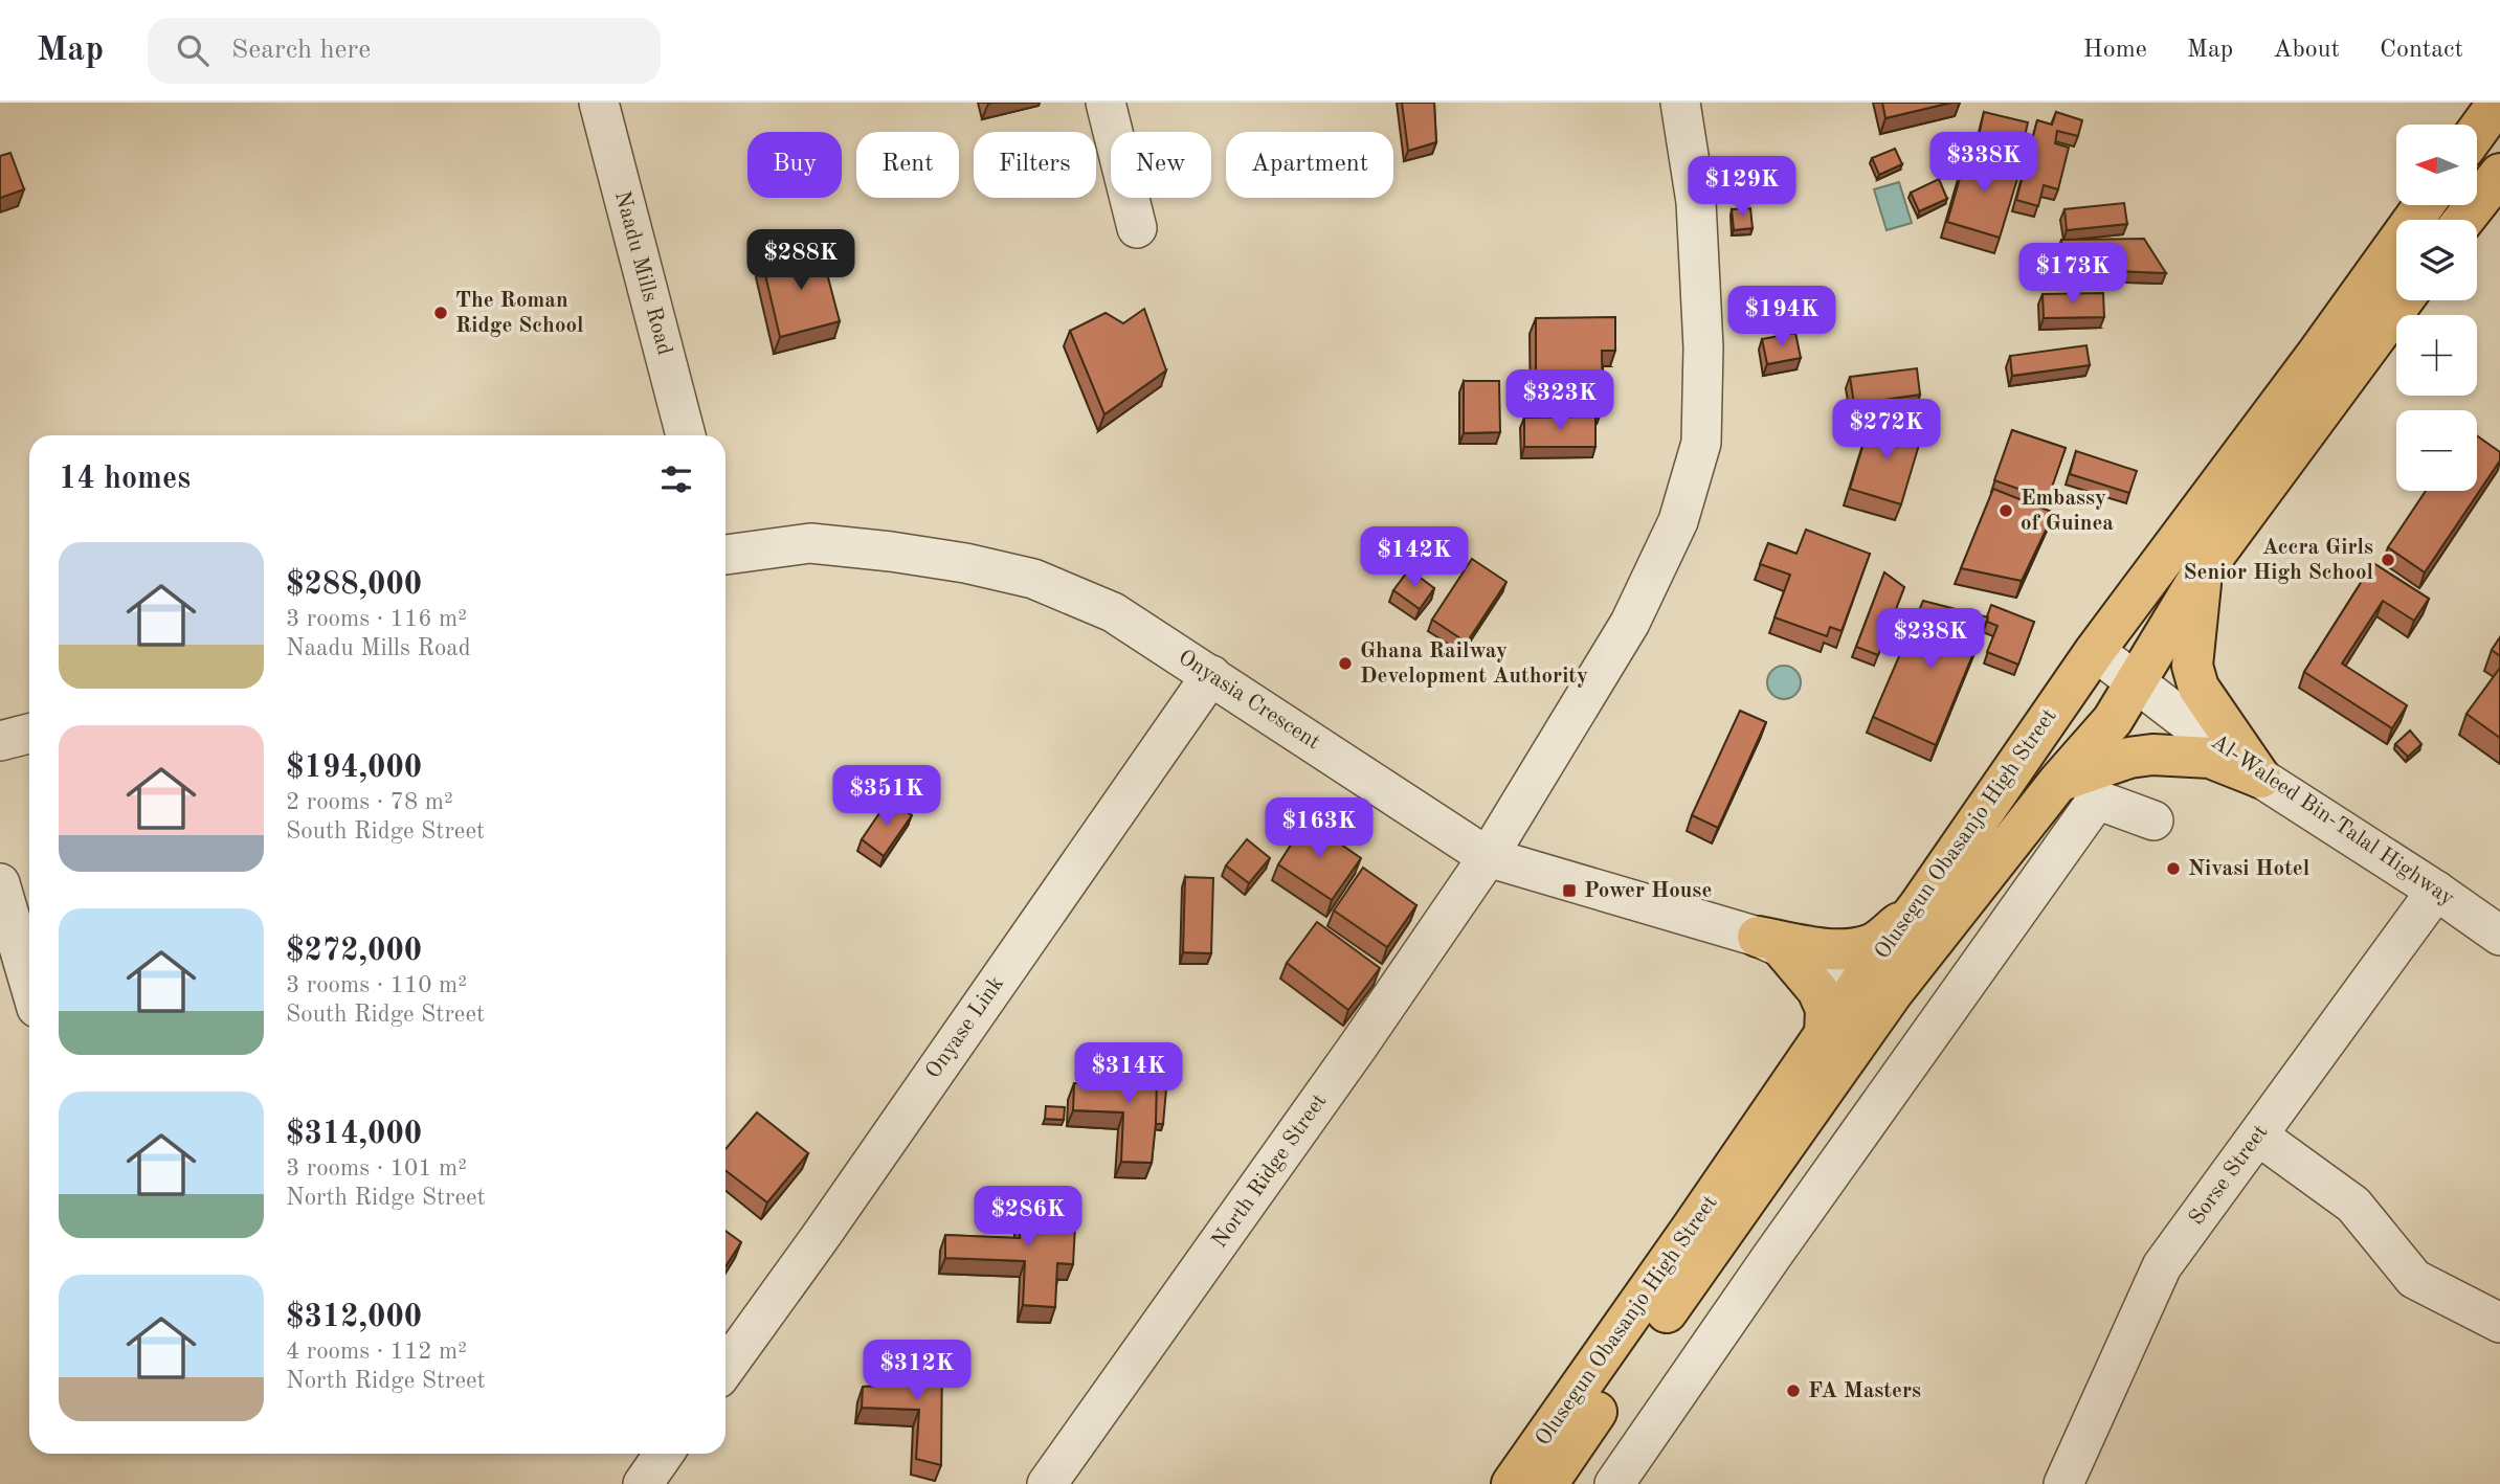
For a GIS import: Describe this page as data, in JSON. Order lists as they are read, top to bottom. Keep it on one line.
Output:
{"streets":{"main road":["Olusegun Obasanjo High Street"],"street":["Naadu Mills Road","Onyasia Crescent","Al-Waleed Bin-Talal Highway","Onyase Link","North Ridge Street","Sorse Street"]},"crossings":[["Onyasia Crescent","Olusegun Obasanjo High Street"],["Onyasia Crescent","Onyase Link"],["Onyasia Crescent","North Ridge Street"],["Al-Waleed Bin-Talal Highway","Olusegun Obasanjo High Street"],["Al-Waleed Bin-Talal Highway","Sorse Street"]],"places":{"other":["The Roman Ridge School","Embassy of Guinea","Accra Girls Senior High School","Ghana Railway Development Authority","Nivasi Hotel","FA Masters"],"transit":["Power House"]},"north":"left","page":{"header":"Map","search":"Search here","nav":["Home","Map","About","Contact"],"map_buttons":["+","−"],"price":["$338K","$129K","$288K","$173K","$194K","$323K","$272K","$142K","$238K","$351K","$163K","$314K","$286K","$312K"],"chip":["Buy","Rent","Filters","New","Apartment"],"heading":"14 homes","list":[{"name":"$288,000","note":"3 rooms · 116 m² · Naadu Mills Road"},{"name":"$194,000","note":"2 rooms · 78 m² · South Ridge Street"},{"name":"$272,000","note":"3 rooms · 110 m² · South Ridge Street"},{"name":"$314,000","note":"3 rooms · 101 m² · North Ridge Street"},{"name":"$312,000","note":"4 rooms · 112 m² · North Ridge Street"}]}}
